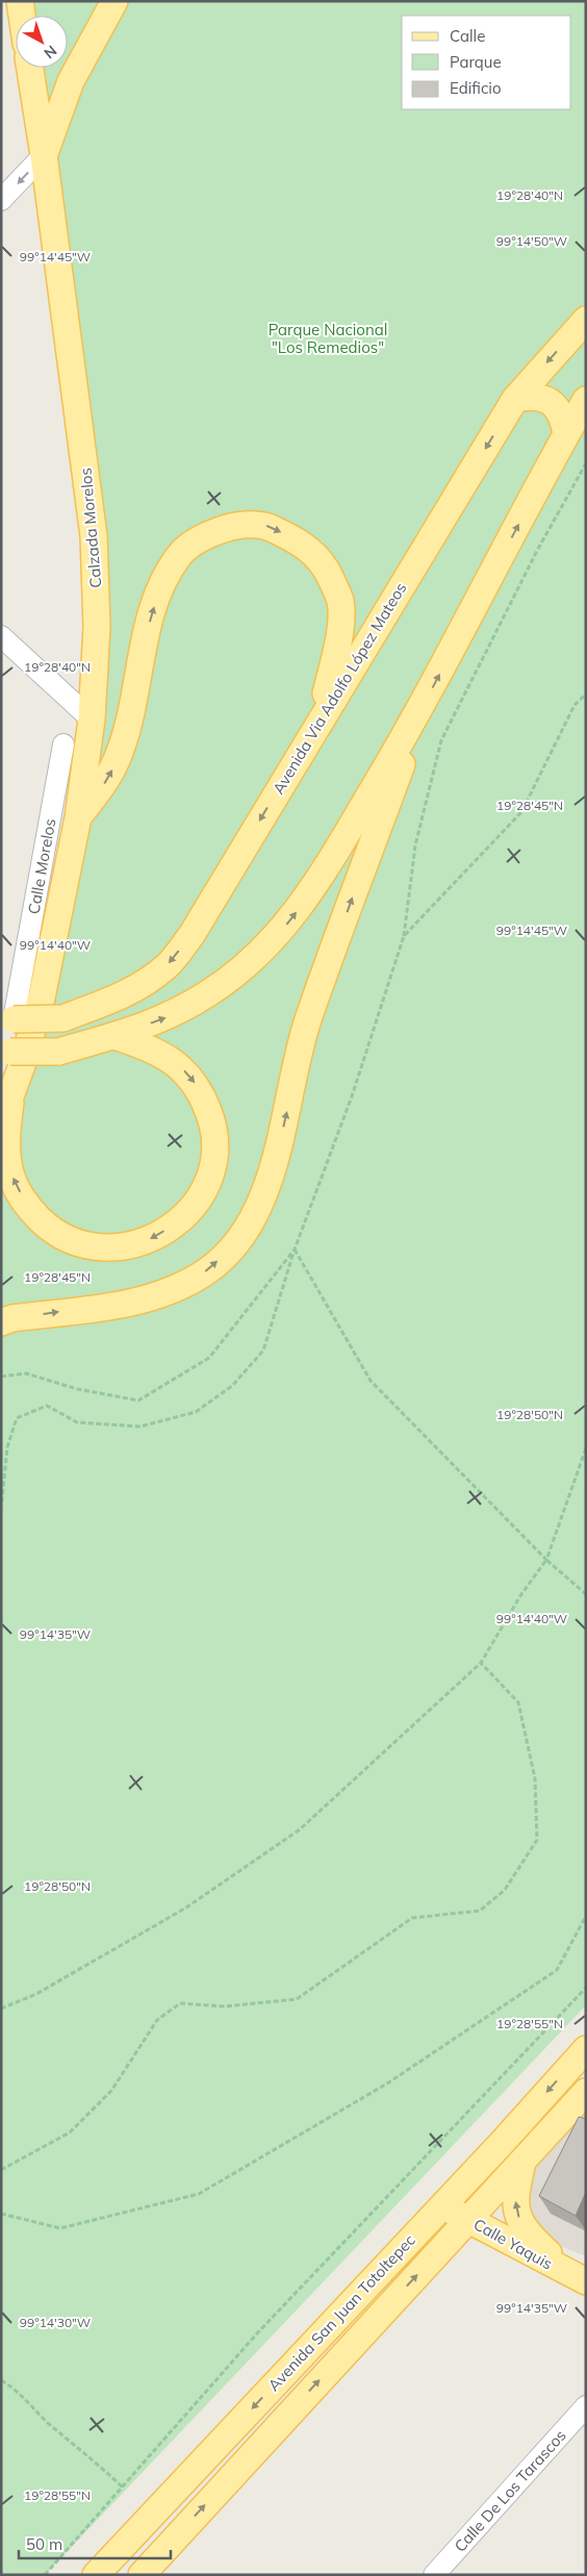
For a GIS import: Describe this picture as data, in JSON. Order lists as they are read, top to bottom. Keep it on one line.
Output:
{"streets":{"main road":["Calzada Morelos","Avenida Via Adolfo López Mateos","Calle Yaquis","Avenida San Juan Totoltepec"],"street":["Calle Morelos","Calle De Los Tarascos"]},"crossings":[["Avenida Via Adolfo López Mateos","Calle Morelos"],["Calle Yaquis","Avenida San Juan Totoltepec"]],"parks":["Parque Nacional \"Los Remedios\""],"legend":["Calle","Parque","Edificio"],"scale_bar":"50 m","north":"bottom right","coordinates":["19°28'40\"N","99°14'50\"W","99°14'45\"W","19°28'45\"N","99°14'40\"W","19°28'50\"N","99°14'35\"W","19°28'55\"N","99°14'30\"W"]}
